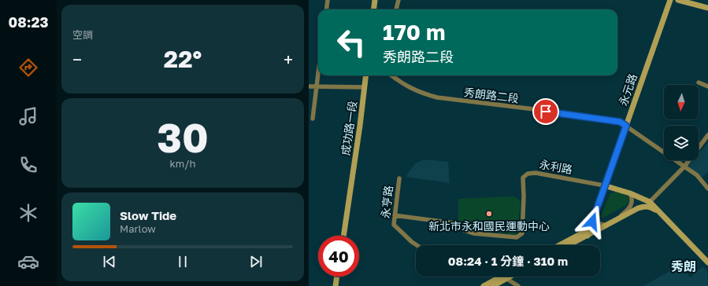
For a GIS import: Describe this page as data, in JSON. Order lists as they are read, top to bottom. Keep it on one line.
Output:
{"streets":{"street":["永元路","秀朗路二段","成功路一段","永利路","永亨路"]},"crossings":[["永元路","秀朗路二段"],["永元路","永利路"],["永利路","永亨路"]],"districts":["秀朗"],"places":["新北市永和國民運動中心"],"north":"bottom","page":{"tabs":"08:23","tile":["空調",["30","km/h"]],"turn":["170 m","秀朗路二段"],"heat":["−","22°","+"],"song":["Slow Tide","Marlow"],"limit":"40","trip":"08:24 · 1 分鐘 · 310 m"}}
